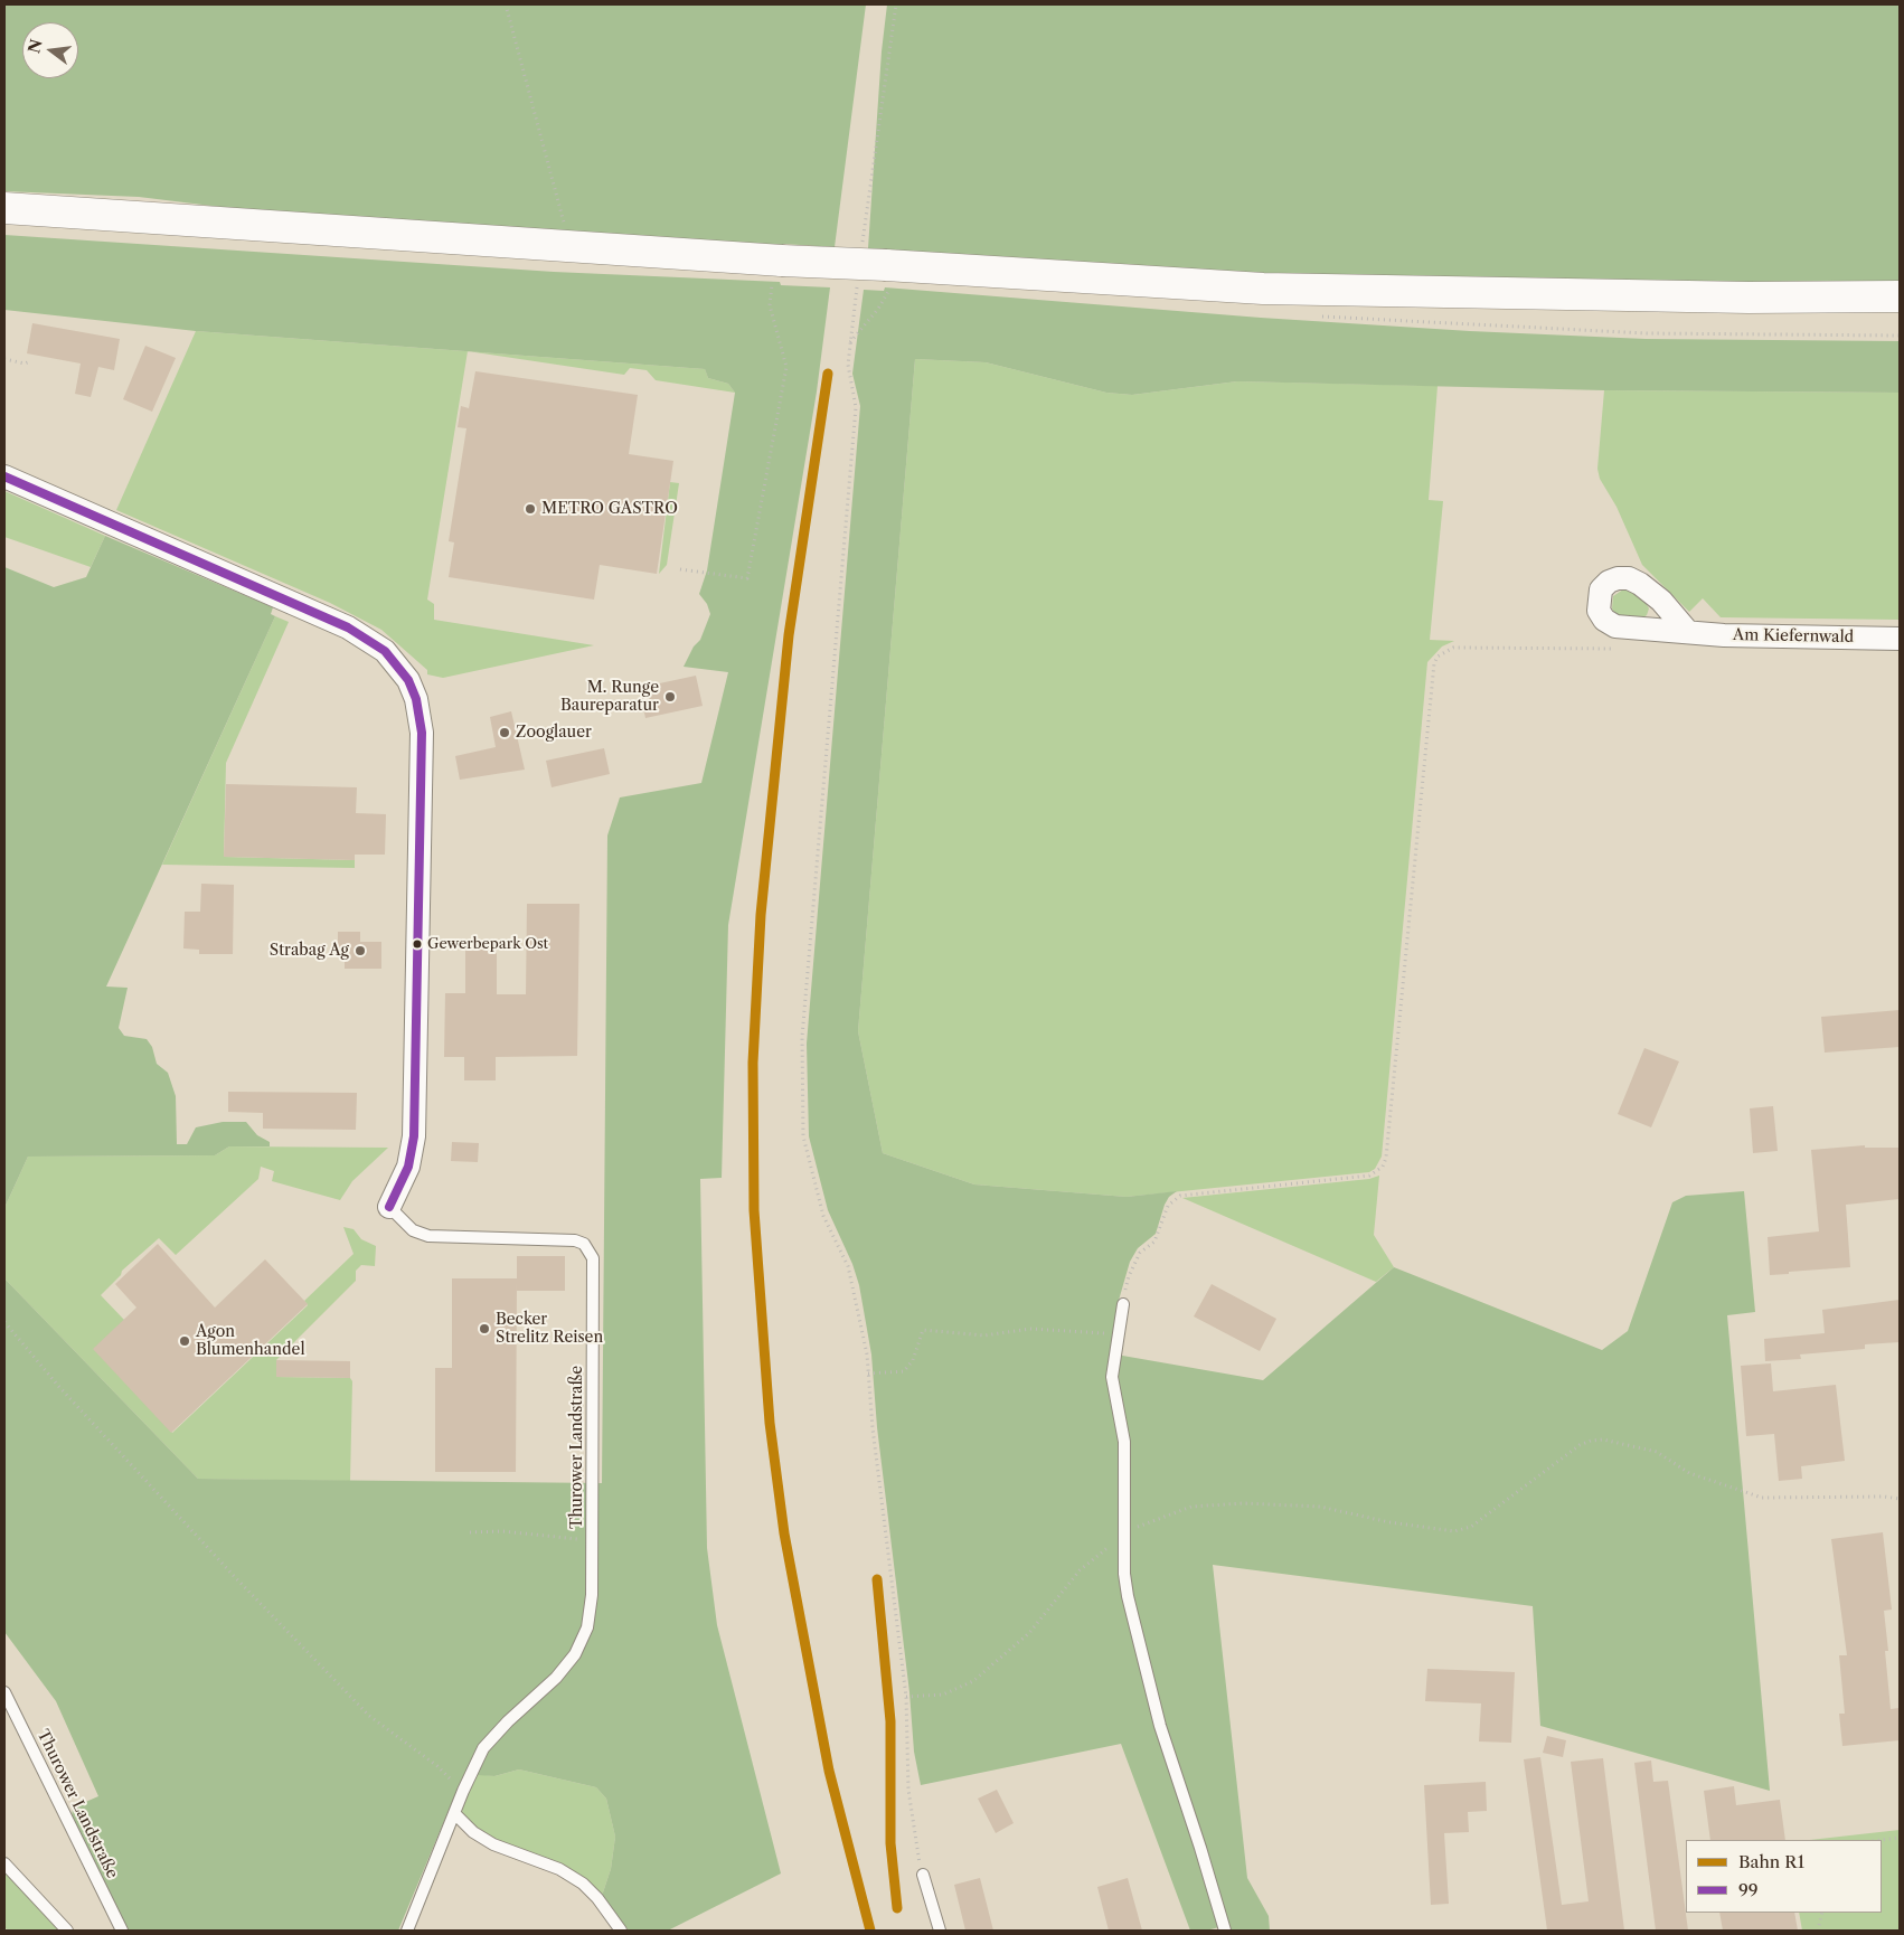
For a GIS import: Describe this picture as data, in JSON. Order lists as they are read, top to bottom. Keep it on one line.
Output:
{"streets":{"street":["Am Kiefernwald"],"lane":["Thurower Landstraße"]},"places":["METRO GASTRO","M. Runge Baureparatur","Zooglauer","Gewerbepark Ost","Strabag Ag","Becker Strelitz Reisen","Agon Blumenhandel"],"lines":["rail line R1","transit line 99"],"legend":["Bahn R1","99"],"north":"left"}
